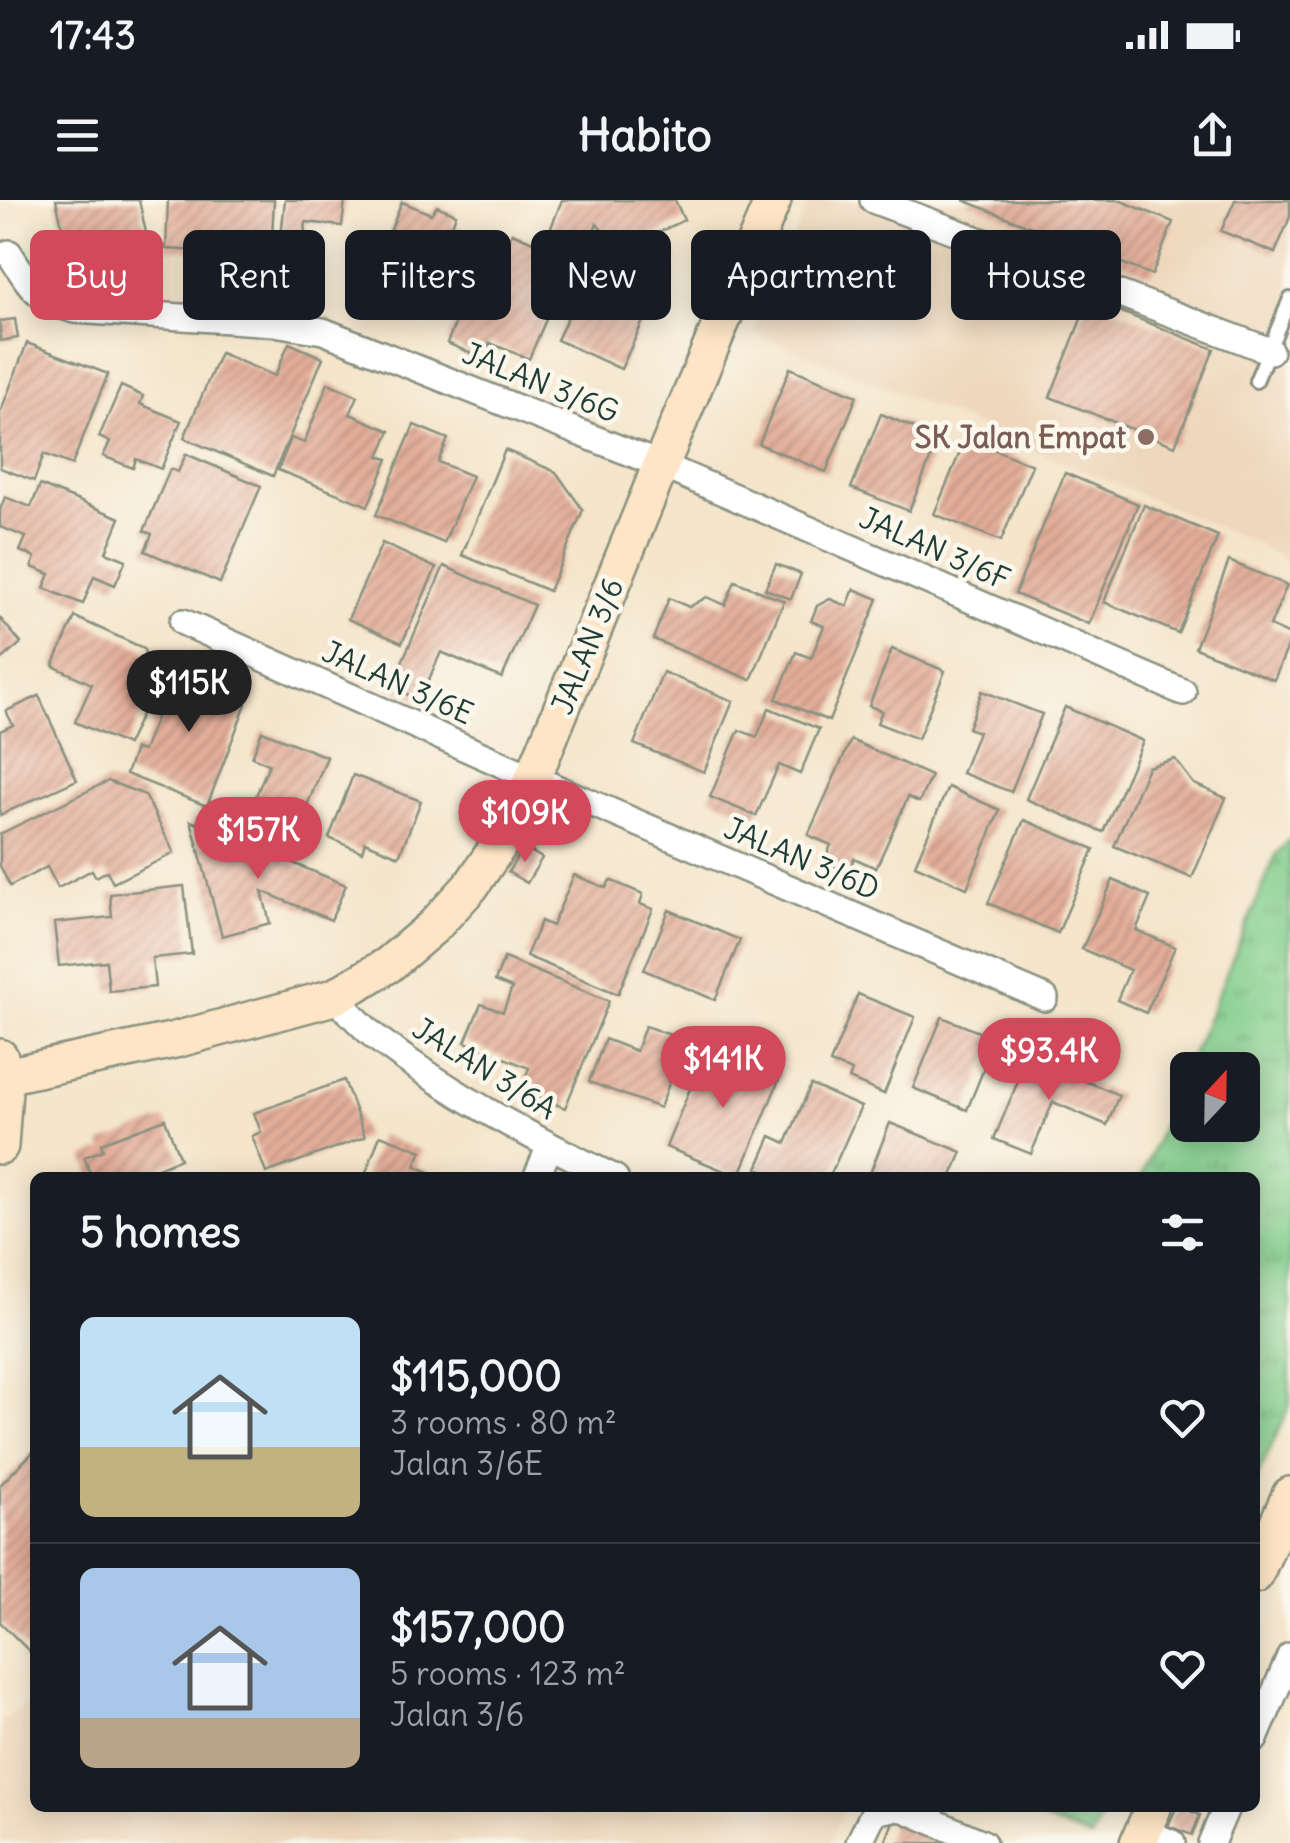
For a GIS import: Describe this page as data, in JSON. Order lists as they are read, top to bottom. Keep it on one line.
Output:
{"streets":{"street":["JALAN 3/6G","JALAN 3/6F","JALAN 3/6","JALAN 3/6E","JALAN 3/6D","JALAN 3/6A"]},"crossings":[["JALAN 3/6G","JALAN 3/6F"],["JALAN 3/6G","JALAN 3/6"],["JALAN 3/6F","JALAN 3/6"],["JALAN 3/6","JALAN 3/6E"],["JALAN 3/6","JALAN 3/6D"],["JALAN 3/6","JALAN 3/6A"],["JALAN 3/6E","JALAN 3/6D"]],"places":["SK Jalan Empat"],"north":"top","page":{"status":"17:43","header":"Habito","chip":["Buy","Rent","Filters","New","Apartment","House"],"price":["$115K","$109K","$157K","$93.4K","$141K"],"heading":"5 homes","list":[{"name":"$115,000","note":"3 rooms · 80 m² · Jalan 3/6E"},{"name":"$157,000","note":"5 rooms · 123 m² · Jalan 3/6"}]}}
